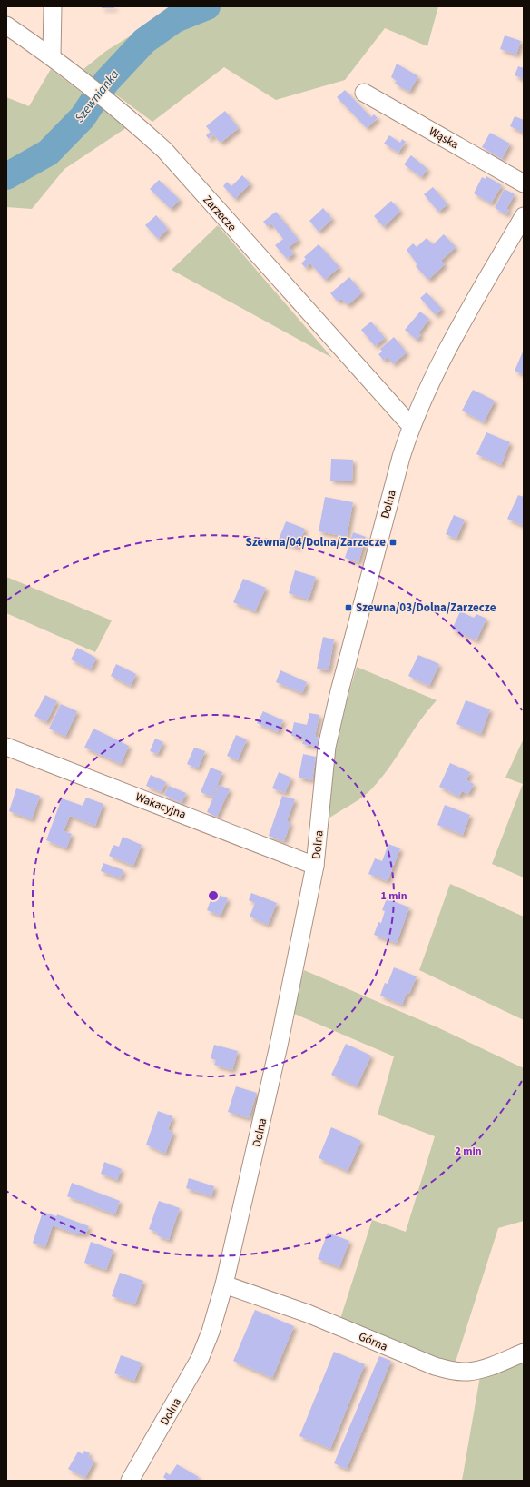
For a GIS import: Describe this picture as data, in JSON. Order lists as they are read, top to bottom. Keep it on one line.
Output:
{"streets":{"street":["Wąska","Zarzecze","Dolna","Wakacyjna","Górna"]},"crossings":[["Zarzecze","Dolna"],["Dolna","Wakacyjna"],["Dolna","Górna"]],"water":["Szewnianka"],"places":{"transit":["Szewna/04/Dolna/Zarzecze","Szewna/03/Dolna/Zarzecze"]},"rings":["1 min","2 min"]}
